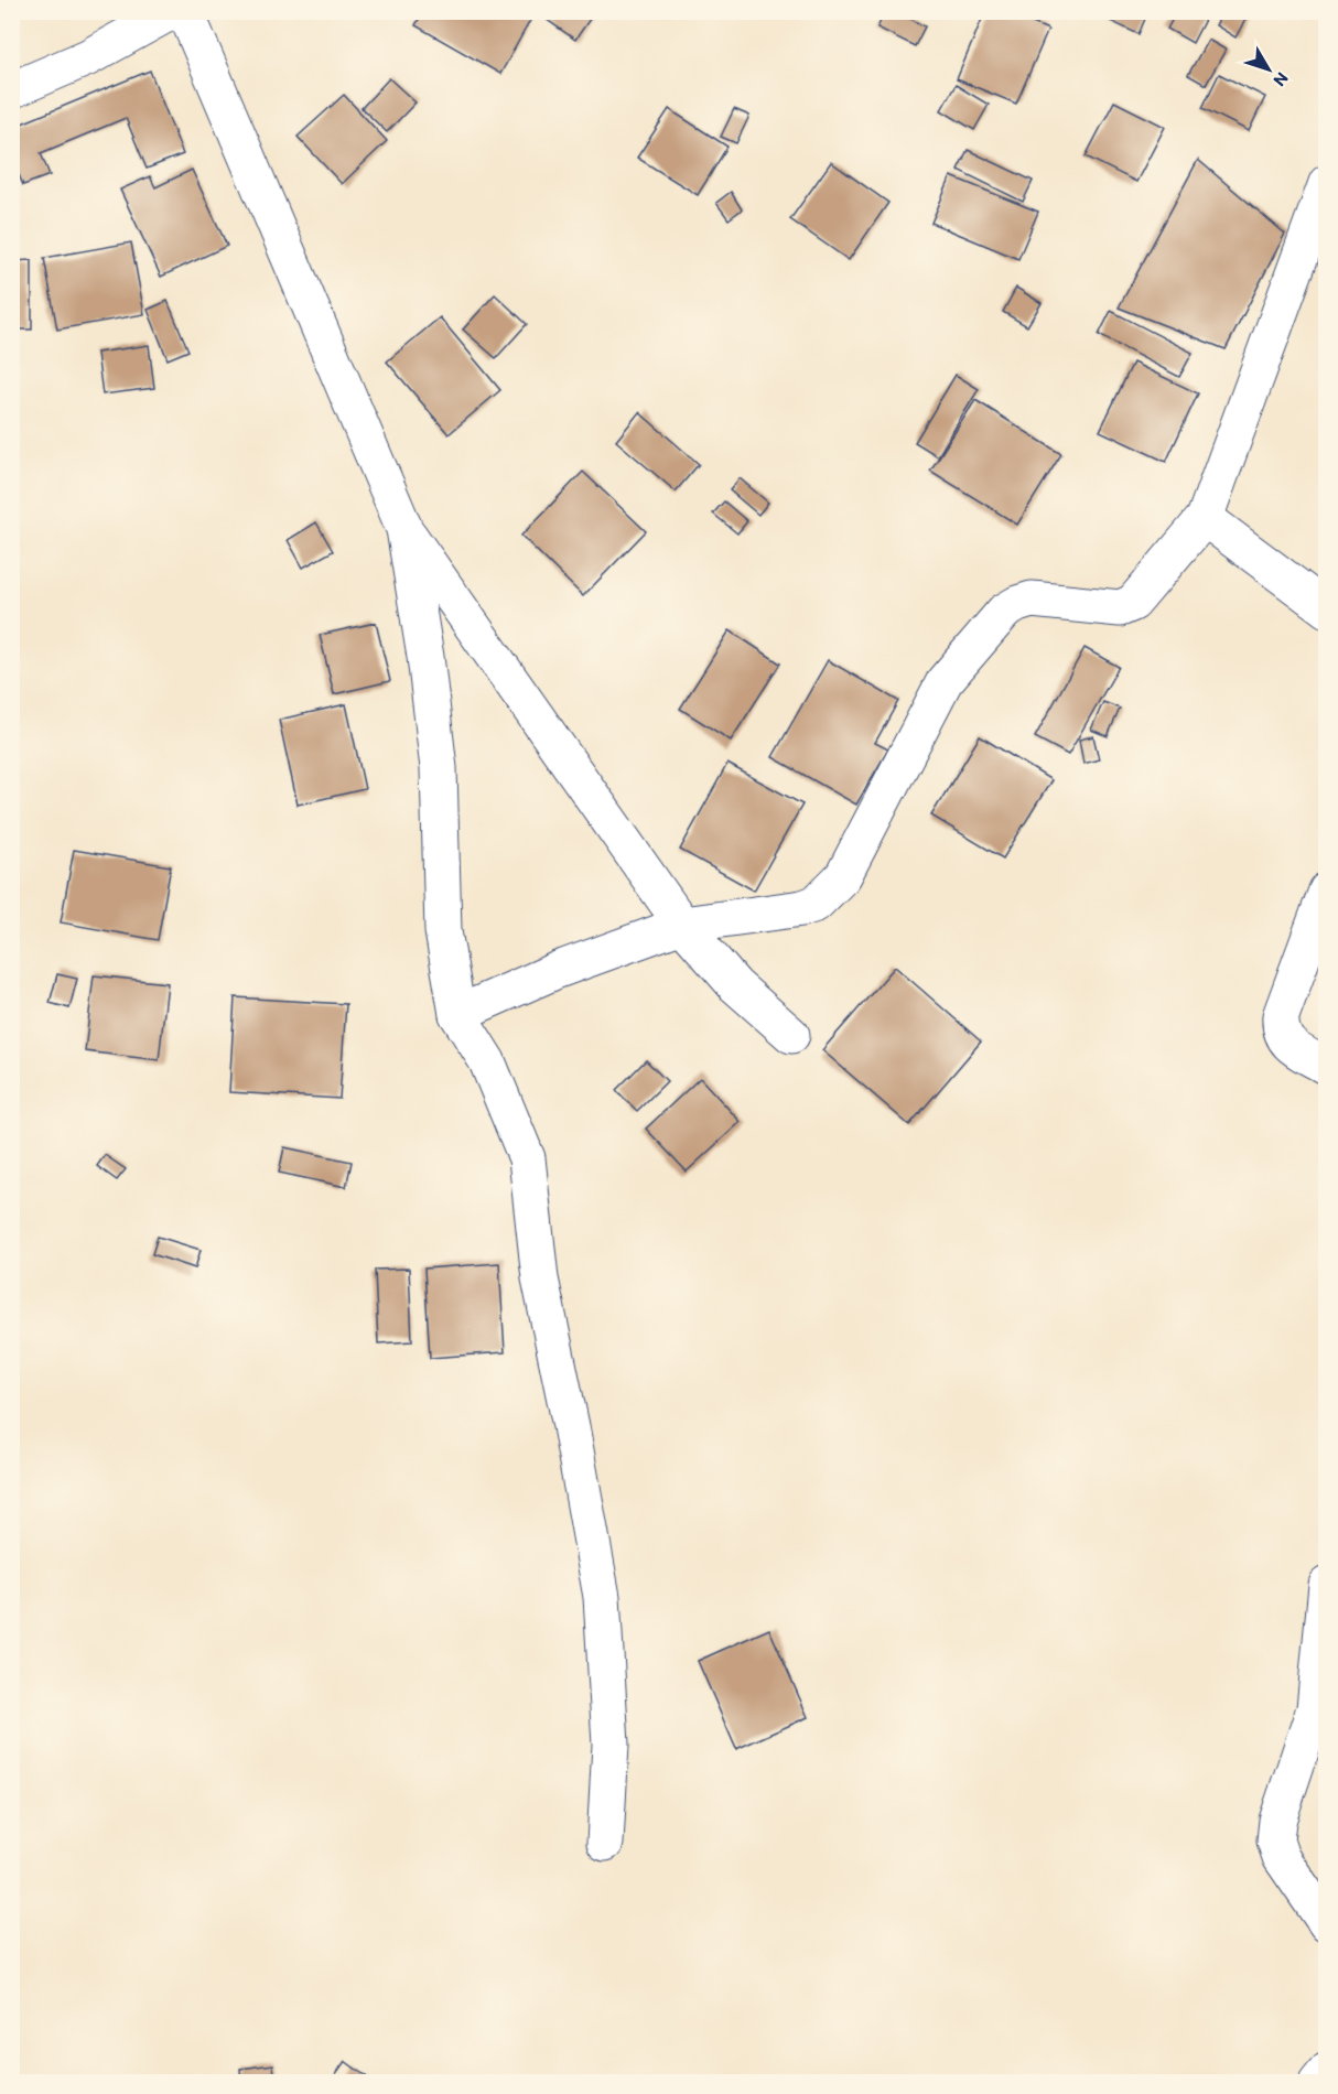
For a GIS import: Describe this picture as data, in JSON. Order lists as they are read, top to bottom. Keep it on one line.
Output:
{"north":"bottom right"}
